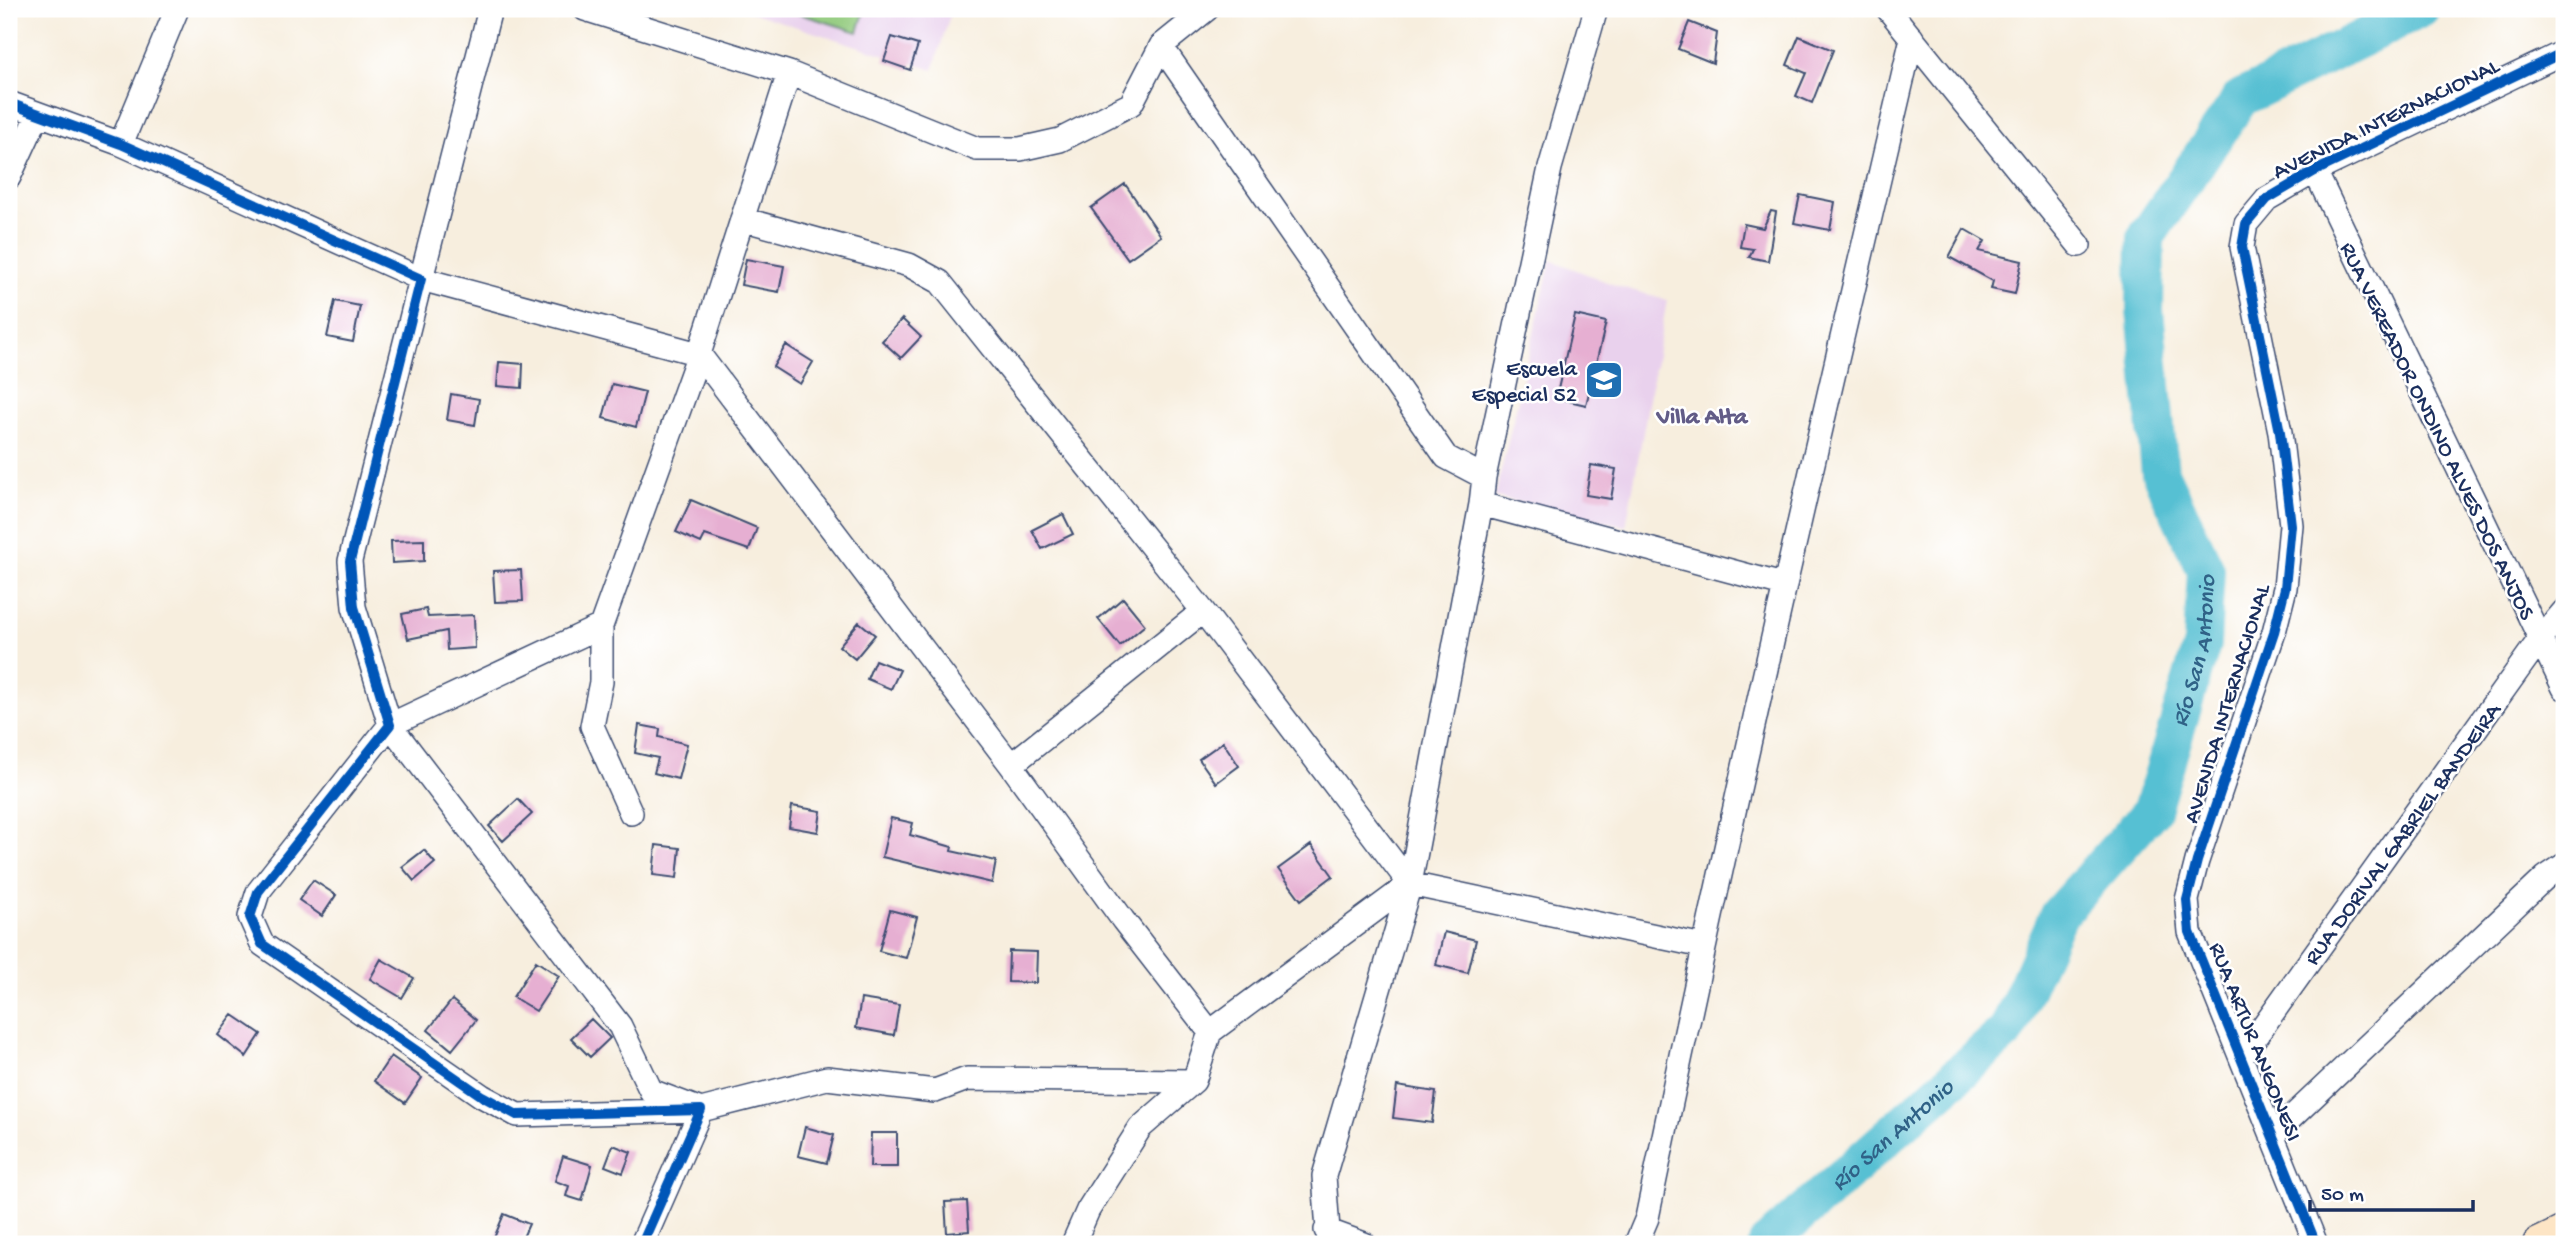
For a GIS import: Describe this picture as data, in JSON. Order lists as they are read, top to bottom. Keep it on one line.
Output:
{"streets":{"street":["AVENIDA INTERNACIONAL","RUA VEREADOR ONDINO ALVES DOS ANJOS","RUA DORIVAL GABRIEL BANDEIRA","RUA ARTUR ANGONESI"]},"crossings":[["AVENIDA INTERNACIONAL","RUA VEREADOR ONDINO ALVES DOS ANJOS"],["AVENIDA INTERNACIONAL","RUA ARTUR ANGONESI"],["RUA VEREADOR ONDINO ALVES DOS ANJOS","RUA DORIVAL GABRIEL BANDEIRA"],["RUA DORIVAL GABRIEL BANDEIRA","RUA ARTUR ANGONESI"]],"districts":["Villa Alta"],"water":["Río San Antonio"],"places":{"school or university":["Escuela Especial 52"]},"scale_bar":"50 m"}
